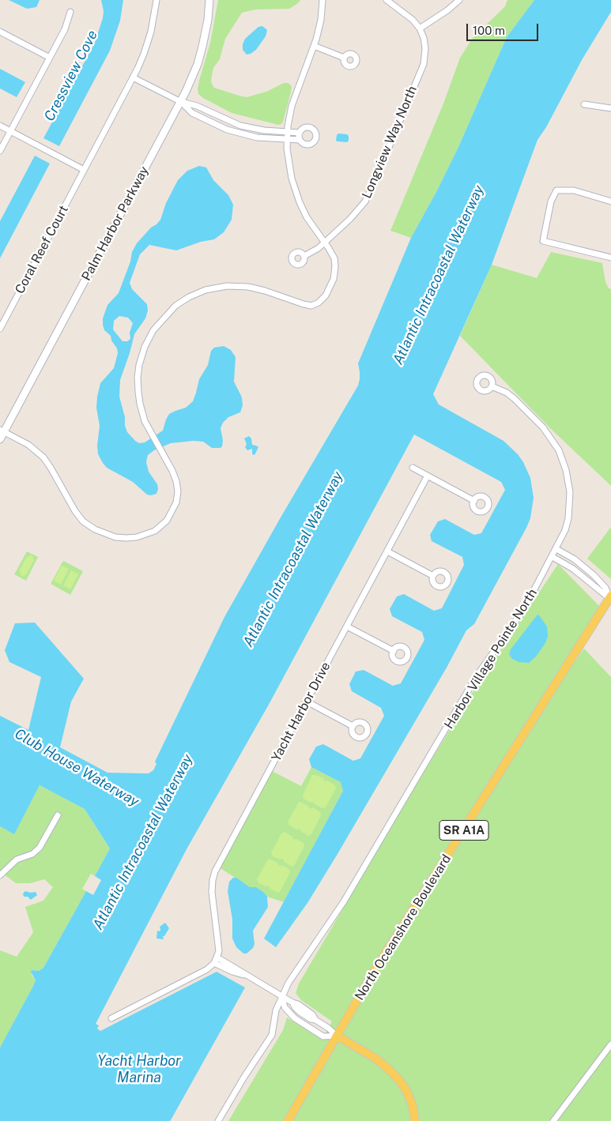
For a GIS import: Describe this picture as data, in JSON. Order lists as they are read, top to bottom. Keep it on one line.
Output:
{"streets":{"main road":["SR A1A","North Oceanshore Boulevard"],"street":["Longview Way North","Palm Harbor Parkway","Coral Reef Court","Harbor Village Pointe North","Yacht Harbor Drive"]},"water":["Cressview Cove","Atlantic Intracoastal Waterway","Club House Waterway","Yacht Harbor Marina"],"scale_bar":"100 m"}
